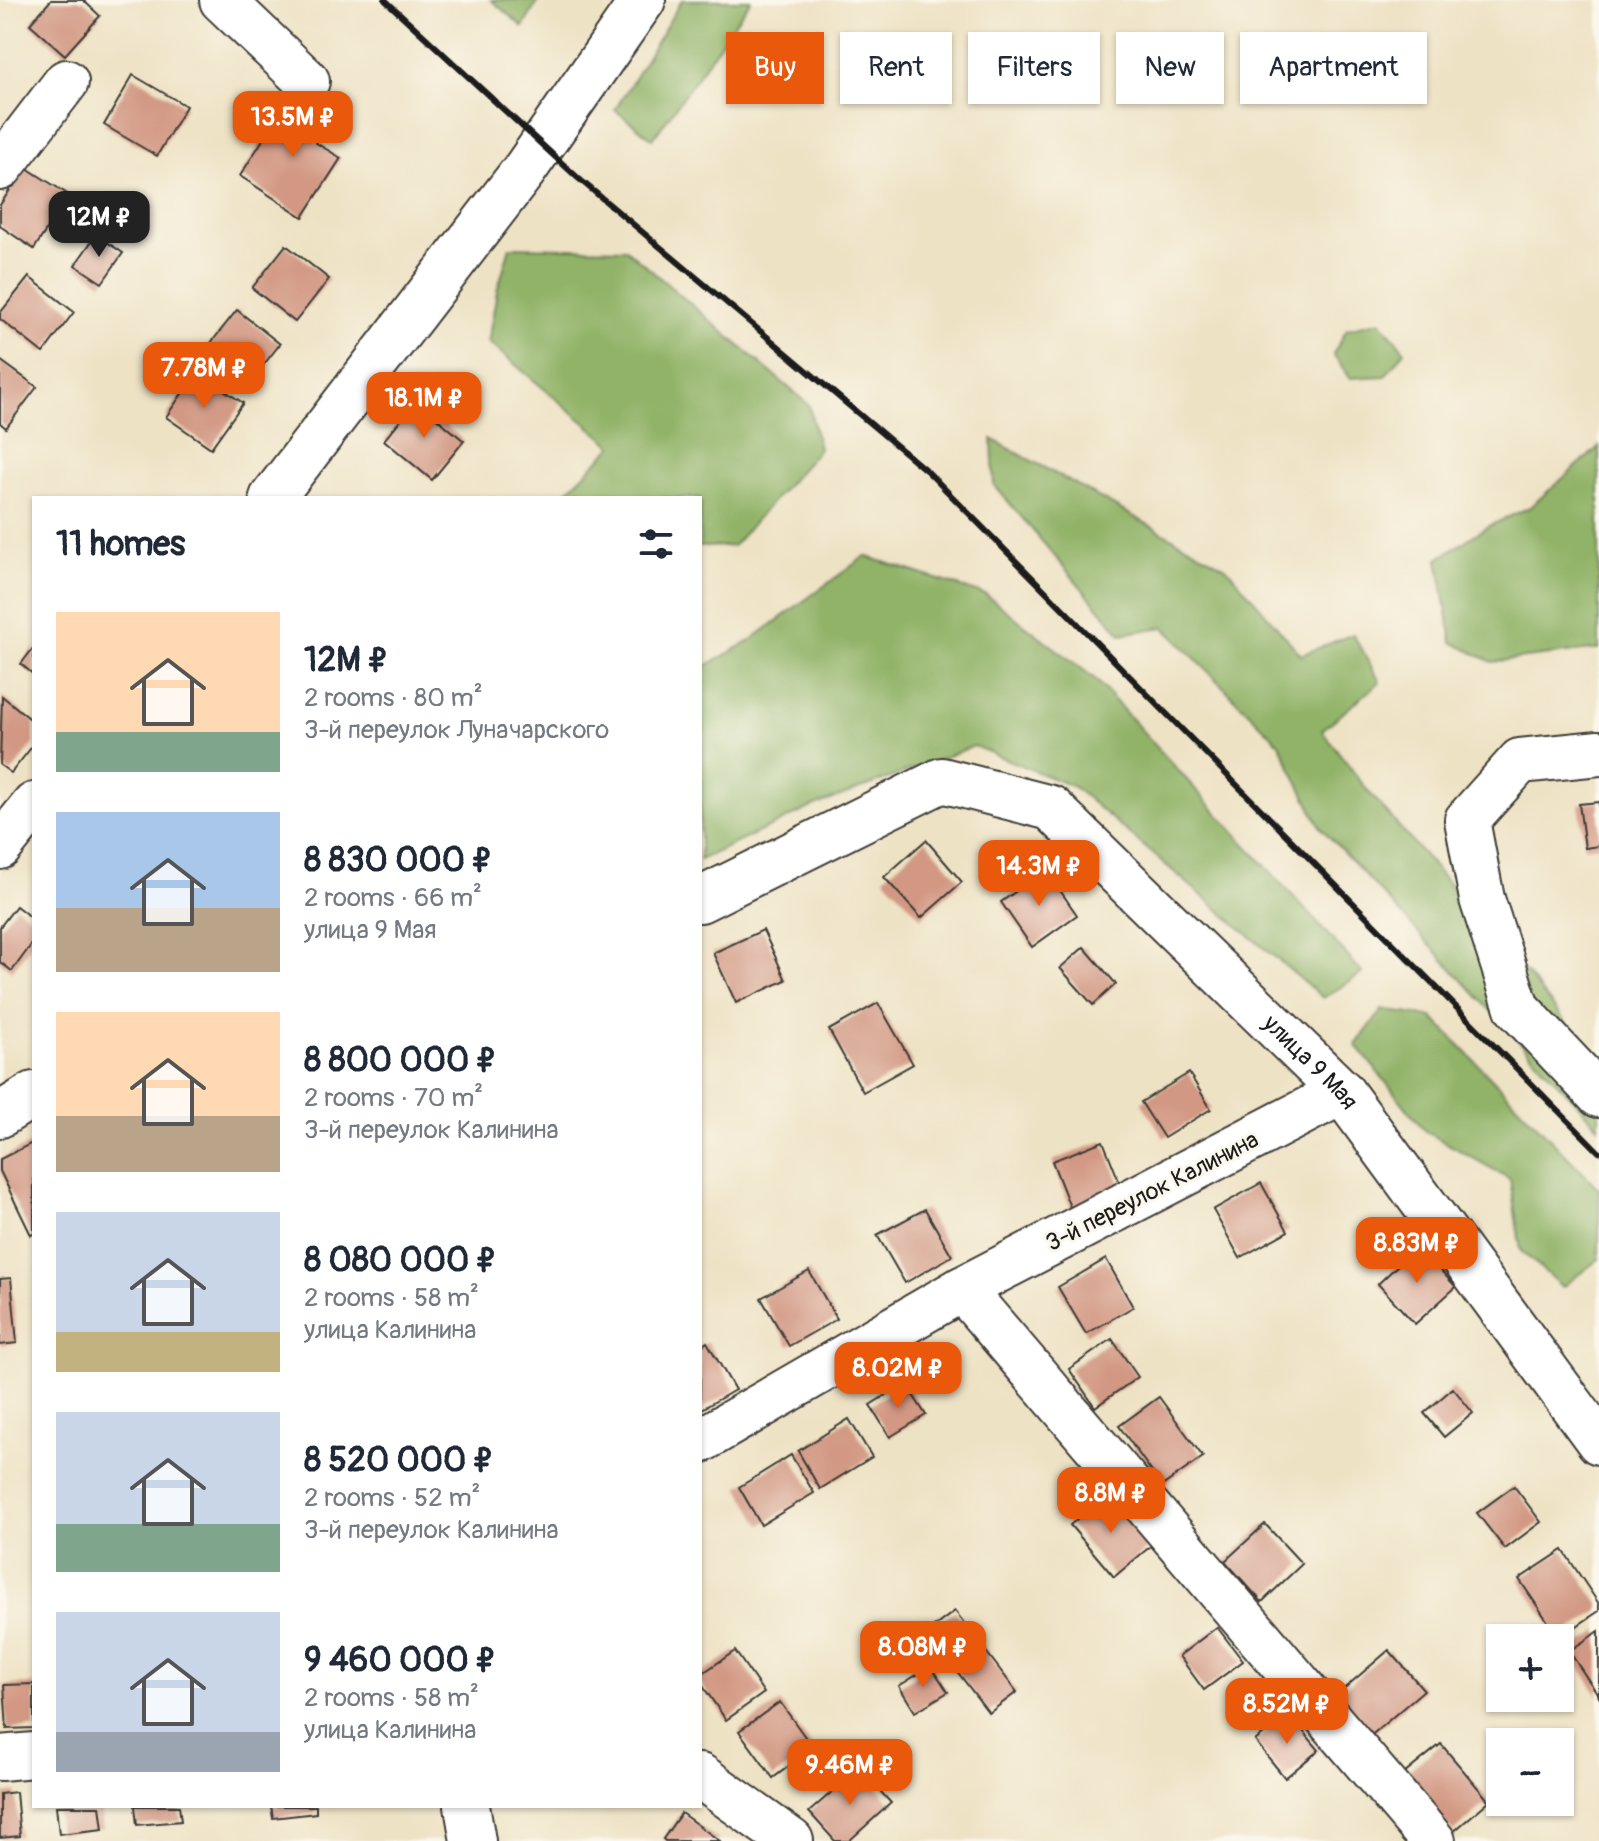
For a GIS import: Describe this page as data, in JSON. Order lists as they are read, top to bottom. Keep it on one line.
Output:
{"streets":{"street":["улица 9 Мая","3-й переулок Калинина"]},"crossings":[["улица 9 Мая","3-й переулок Калинина"]],"page":{"chip":["Buy","Rent","Filters","New","Apartment"],"price":["13.5M ₽","12M ₽","7.78M ₽","18.1M ₽","14.3M ₽","8.83M ₽","8.02M ₽","8.8M ₽","8.08M ₽","8.52M ₽","9.46M ₽"],"heading":"11 homes","list":[{"name":"12M ₽","note":"2 rooms · 80 m² · 3-й переулок Луначарского"},{"name":"8 830 000 ₽","note":"2 rooms · 66 m² · улица 9 Мая"},{"name":"8 800 000 ₽","note":"2 rooms · 70 m² · 3-й переулок Калинина"},{"name":"8 080 000 ₽","note":"2 rooms · 58 m² · улица Калинина"},{"name":"8 520 000 ₽","note":"2 rooms · 52 m² · 3-й переулок Калинина"},{"name":"9 460 000 ₽","note":"2 rooms · 58 m² · улица Калинина"}],"map_buttons":["+","−"]}}
